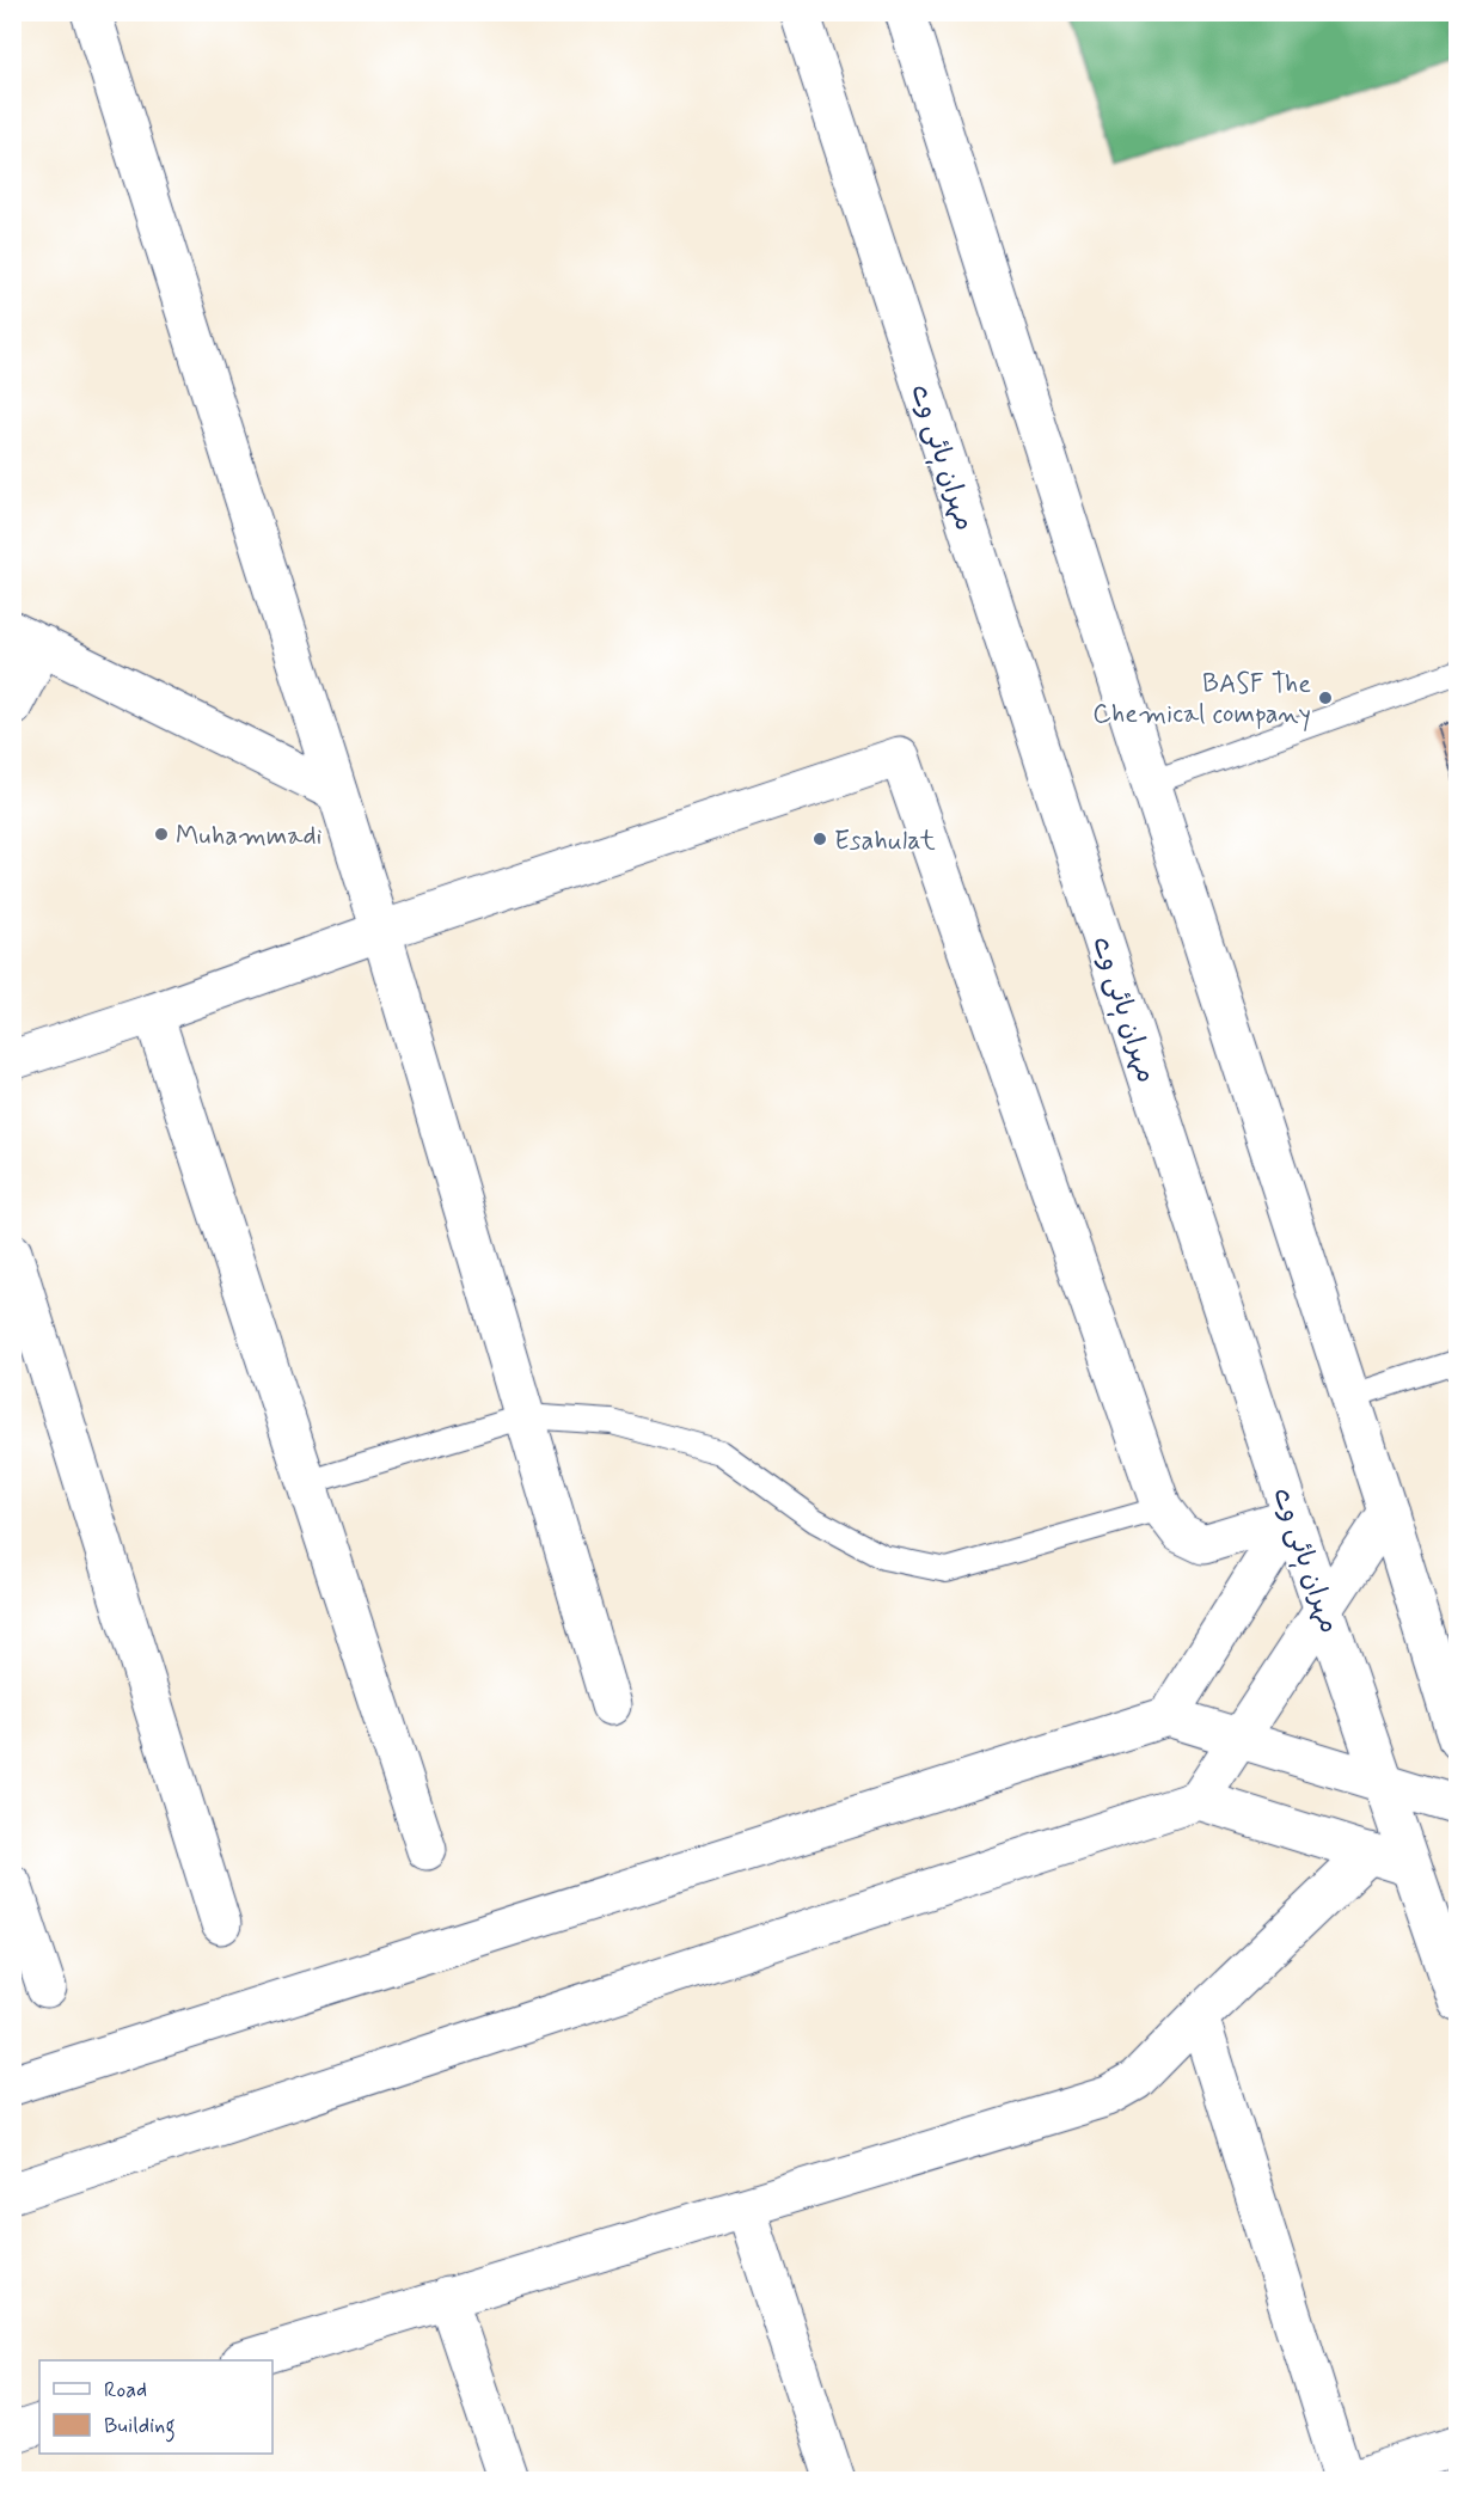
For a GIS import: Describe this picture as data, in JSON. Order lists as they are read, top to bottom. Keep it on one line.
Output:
{"streets":{"street":["مہران ہائی وے"]},"places":["BASF The Chemical company","Muhammadi","Esahulat"],"legend":["Road","Building"]}
